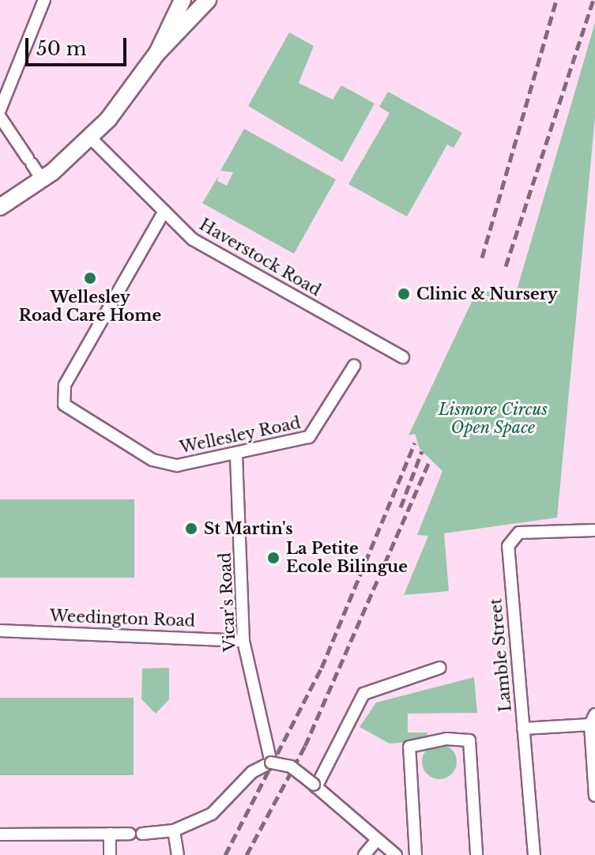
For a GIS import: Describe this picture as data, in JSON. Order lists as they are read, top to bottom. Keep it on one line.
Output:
{"streets":{"street":["Haverstock Road","Wellesley Road","Vicar's Road","Weedington Road","Lamble Street"]},"crossings":[["Haverstock Road","Wellesley Road"],["Wellesley Road","Vicar's Road"],["Vicar's Road","Weedington Road"]],"parks":["Lismore Circus Open Space"],"places":["Wellesley Road Care Home","Clinic & Nursery","St Martin's","La Petite Ecole Bilingue"],"scale_bar":"50 m"}
